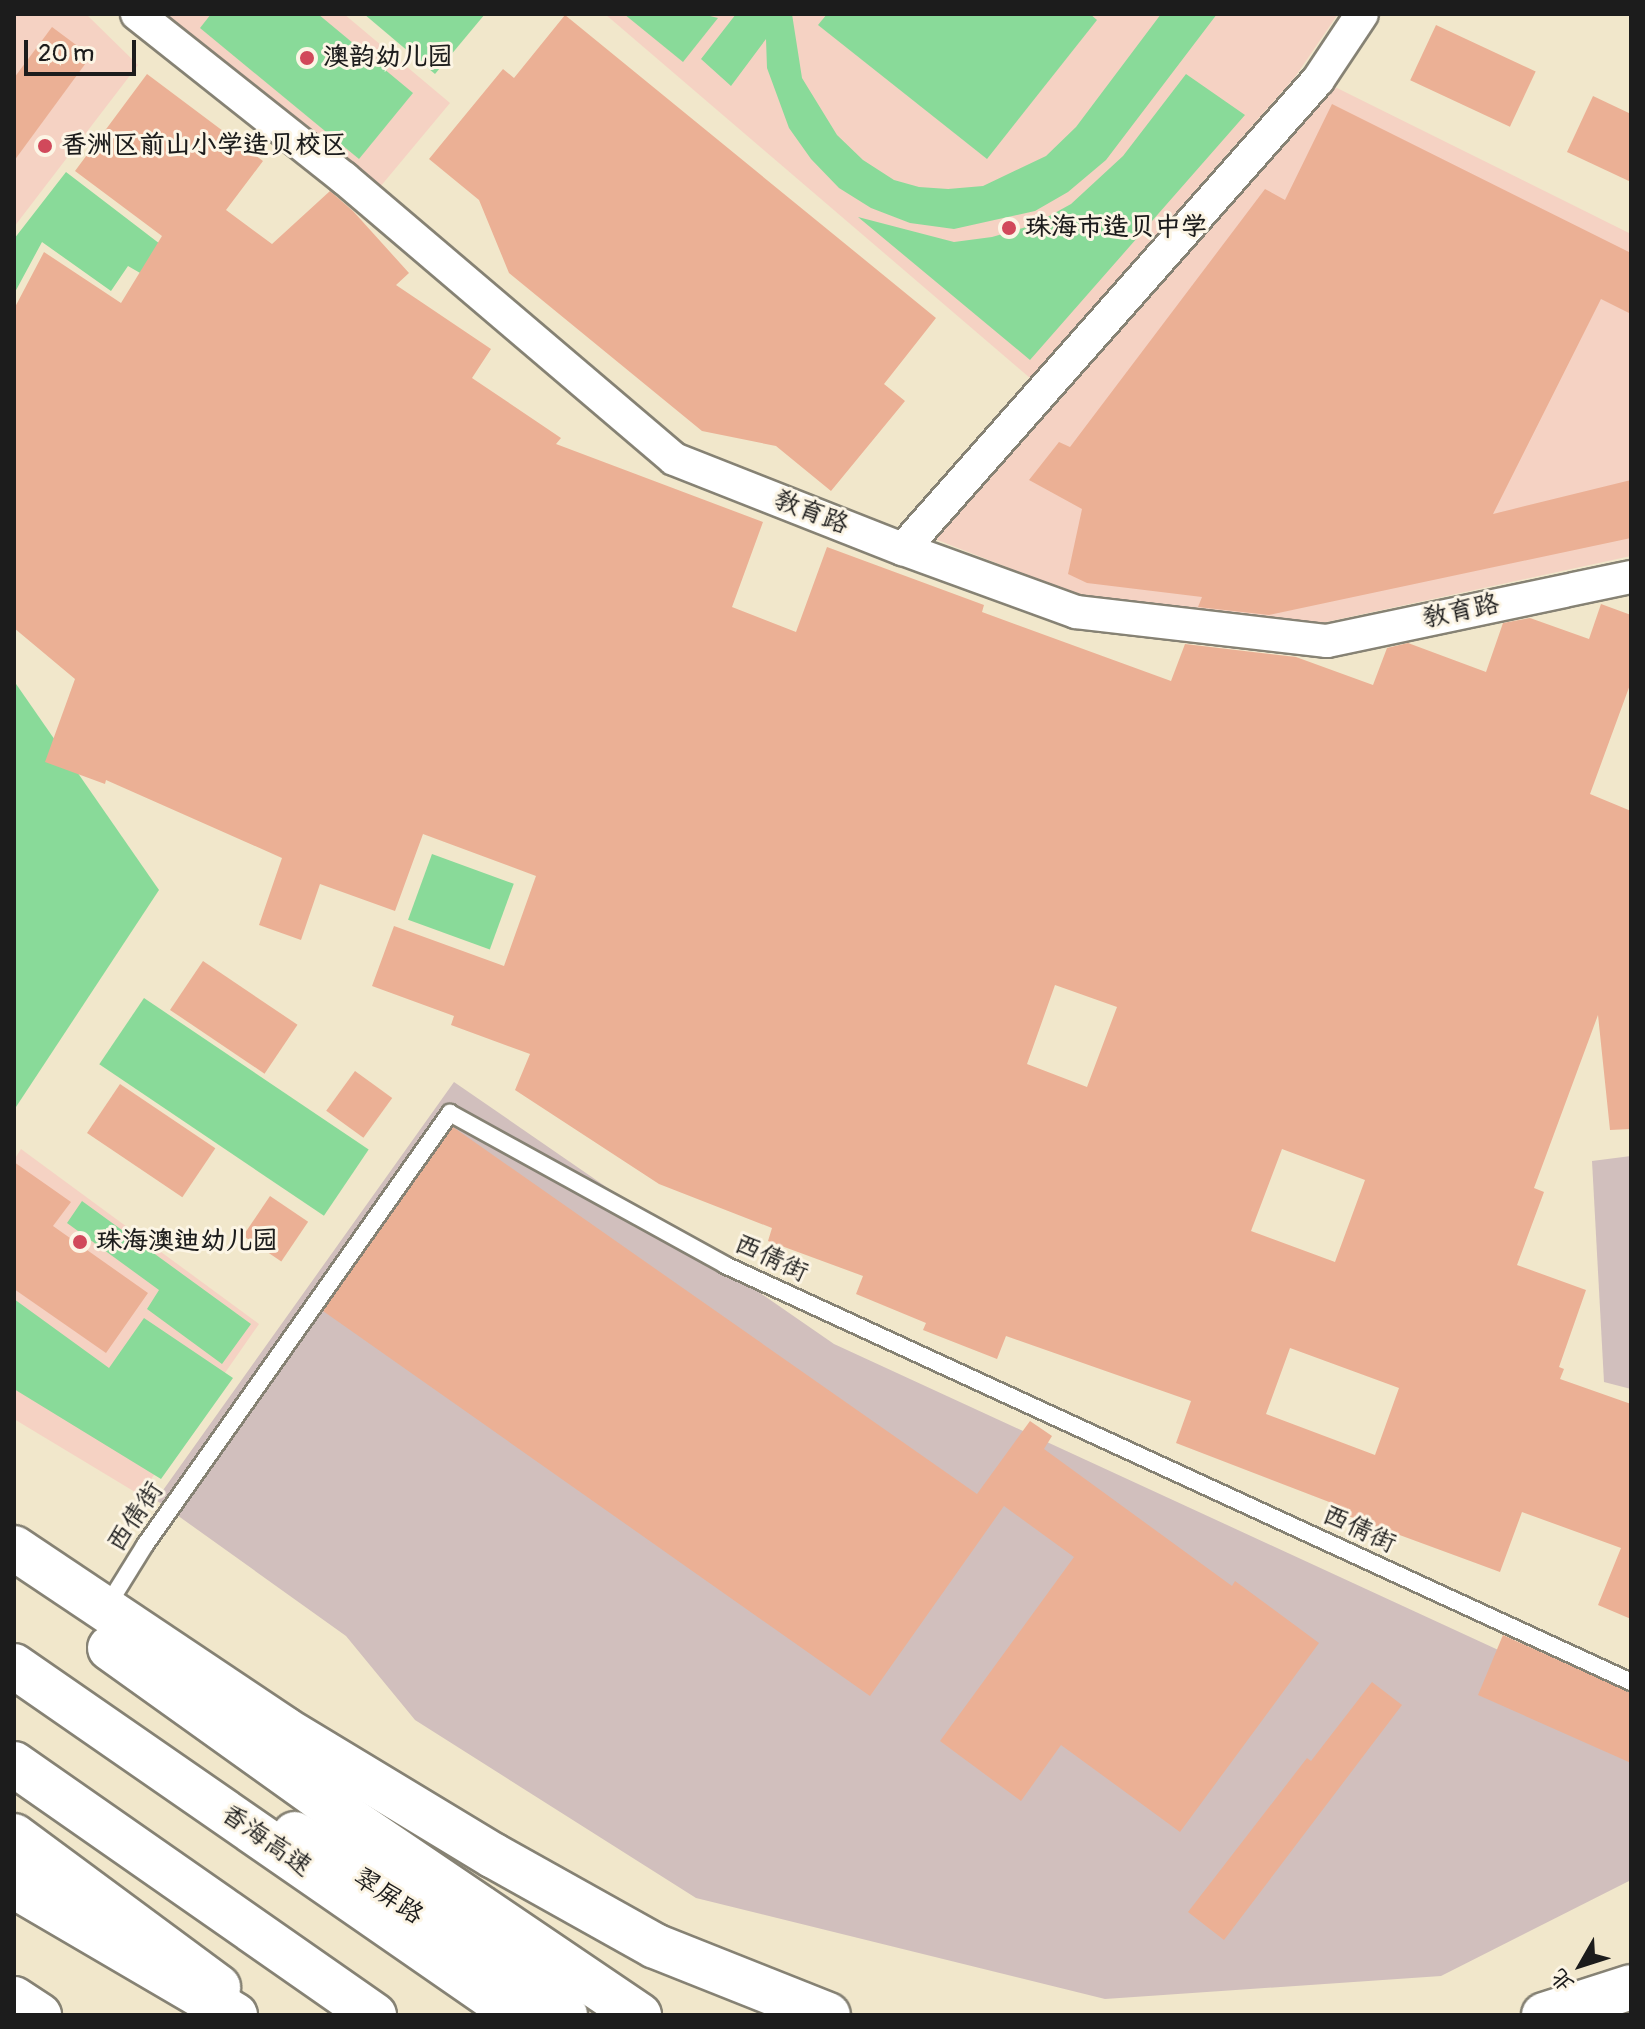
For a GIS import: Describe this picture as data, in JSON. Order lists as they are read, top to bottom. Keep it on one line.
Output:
{"streets":{"main road":["香海高速","翠屏路"],"street":["教育路"],"lane":["西倩街"]},"places":["澳韵幼儿园","香洲区前山小学造贝校区","珠海市造贝中学","珠海澳迪幼儿园"],"scale_bar":"20 m","north":"bottom left"}
